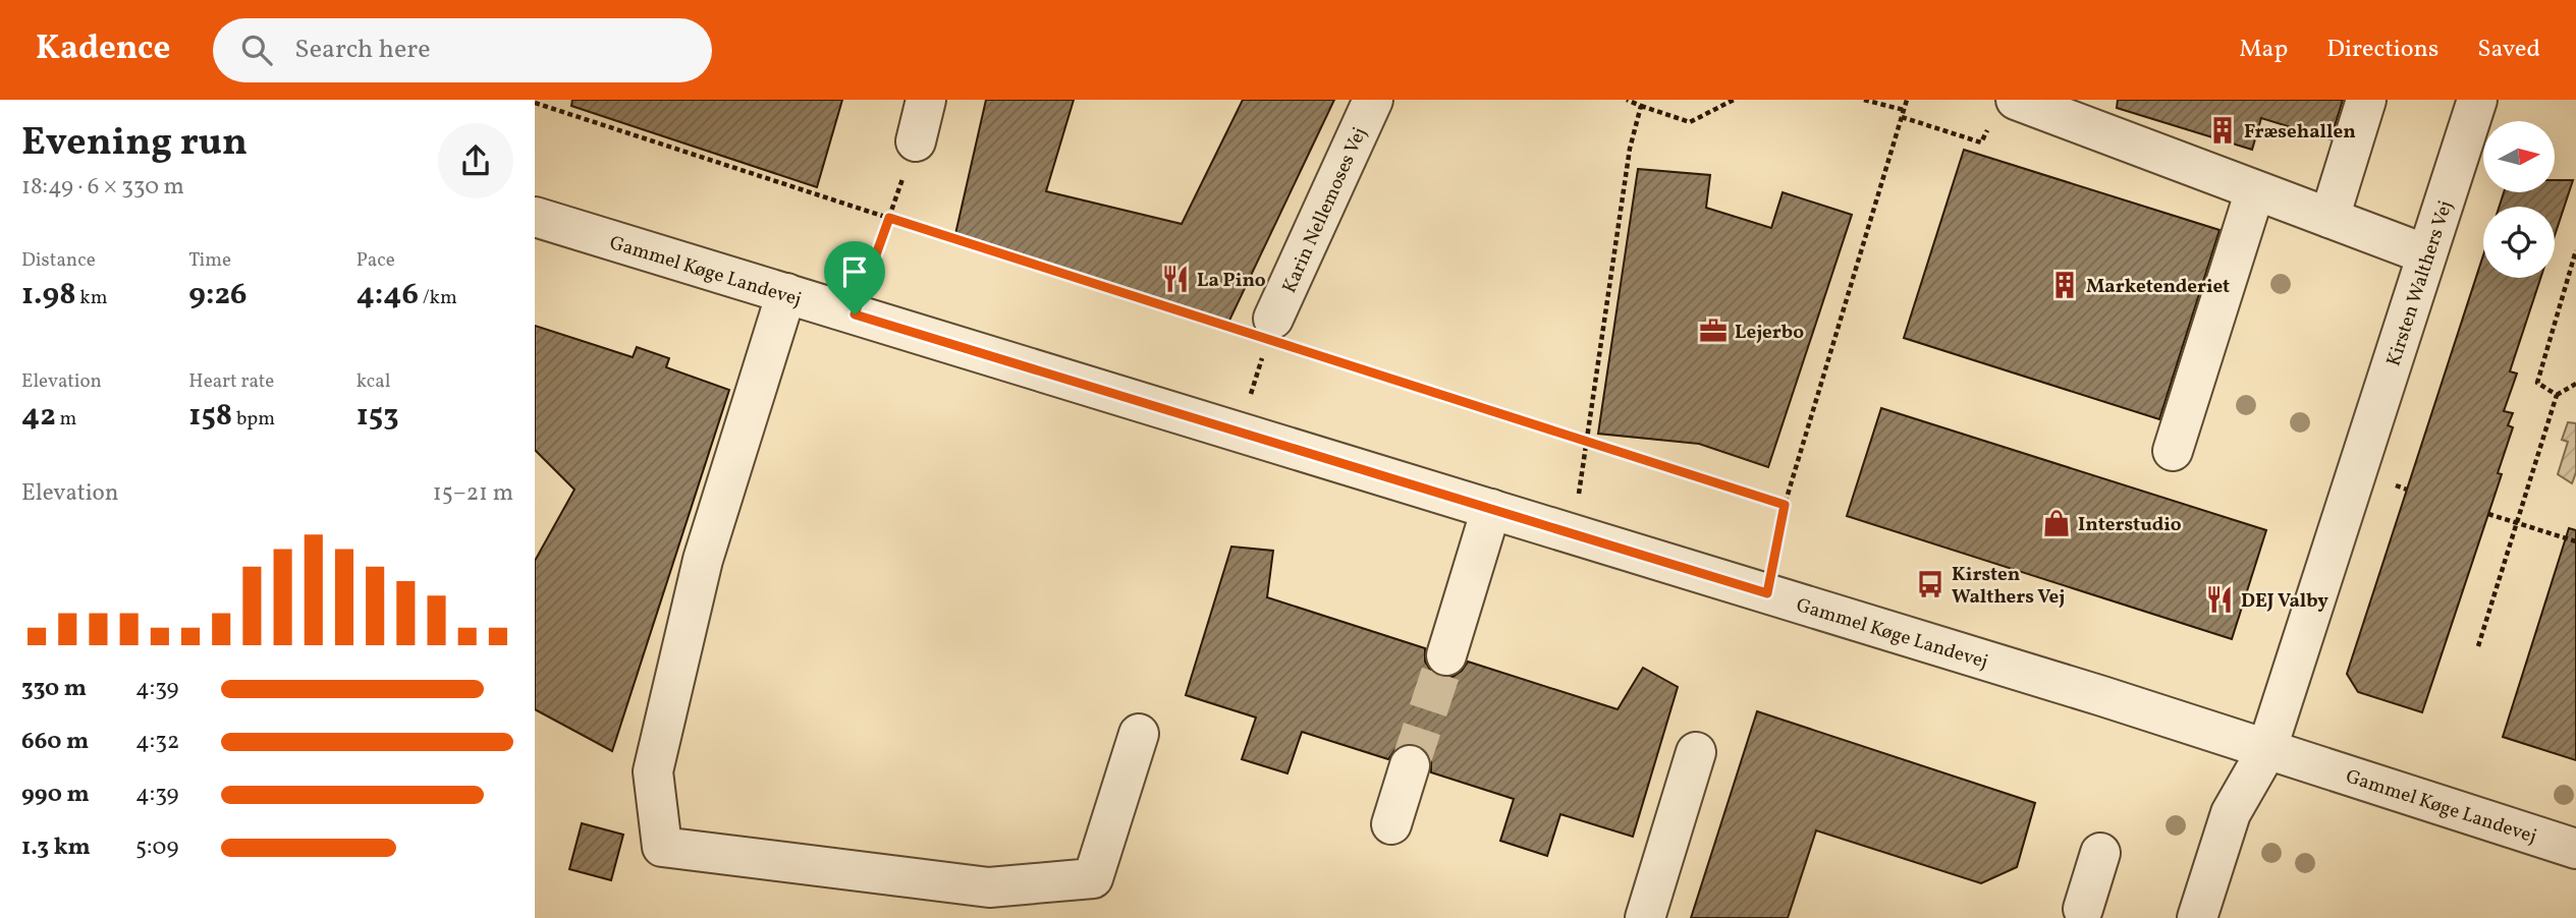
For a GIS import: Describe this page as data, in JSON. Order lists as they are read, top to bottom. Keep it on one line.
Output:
{"streets":{"street":["Karin Nellemoses Vej","Gammel Køge Landevej","Kirsten Walthers Vej"]},"crossings":[["Gammel Køge Landevej","Kirsten Walthers Vej"]],"places":{"building":["Fræsehallen","Marketenderiet"],"restaurant":["La Pino","DEJ Valby"],"office":["Lejerbo"],"shop":["Interstudio"],"bus stop":["Kirsten Walthers Vej"]},"north":"right","page":{"header":"Kadence","search":"Search here","nav":["Map","Directions","Saved"],"heading":["Evening run","18:49 · 6 × 330 m"],"stats":[["Distance","1.98 km"],["Time","9:26"],["Pace","4:46 /km"],["Elevation","42 m"],["Heart rate","158 bpm"],["kcal","153"]],"chart":["Elevation","15–21 m"],"list":[{"name":"330 m","note":"4:39"},{"name":"660 m","note":"4:32"},{"name":"990 m","note":"4:39"},{"name":"1.3 km","note":"5:09"}]}}
